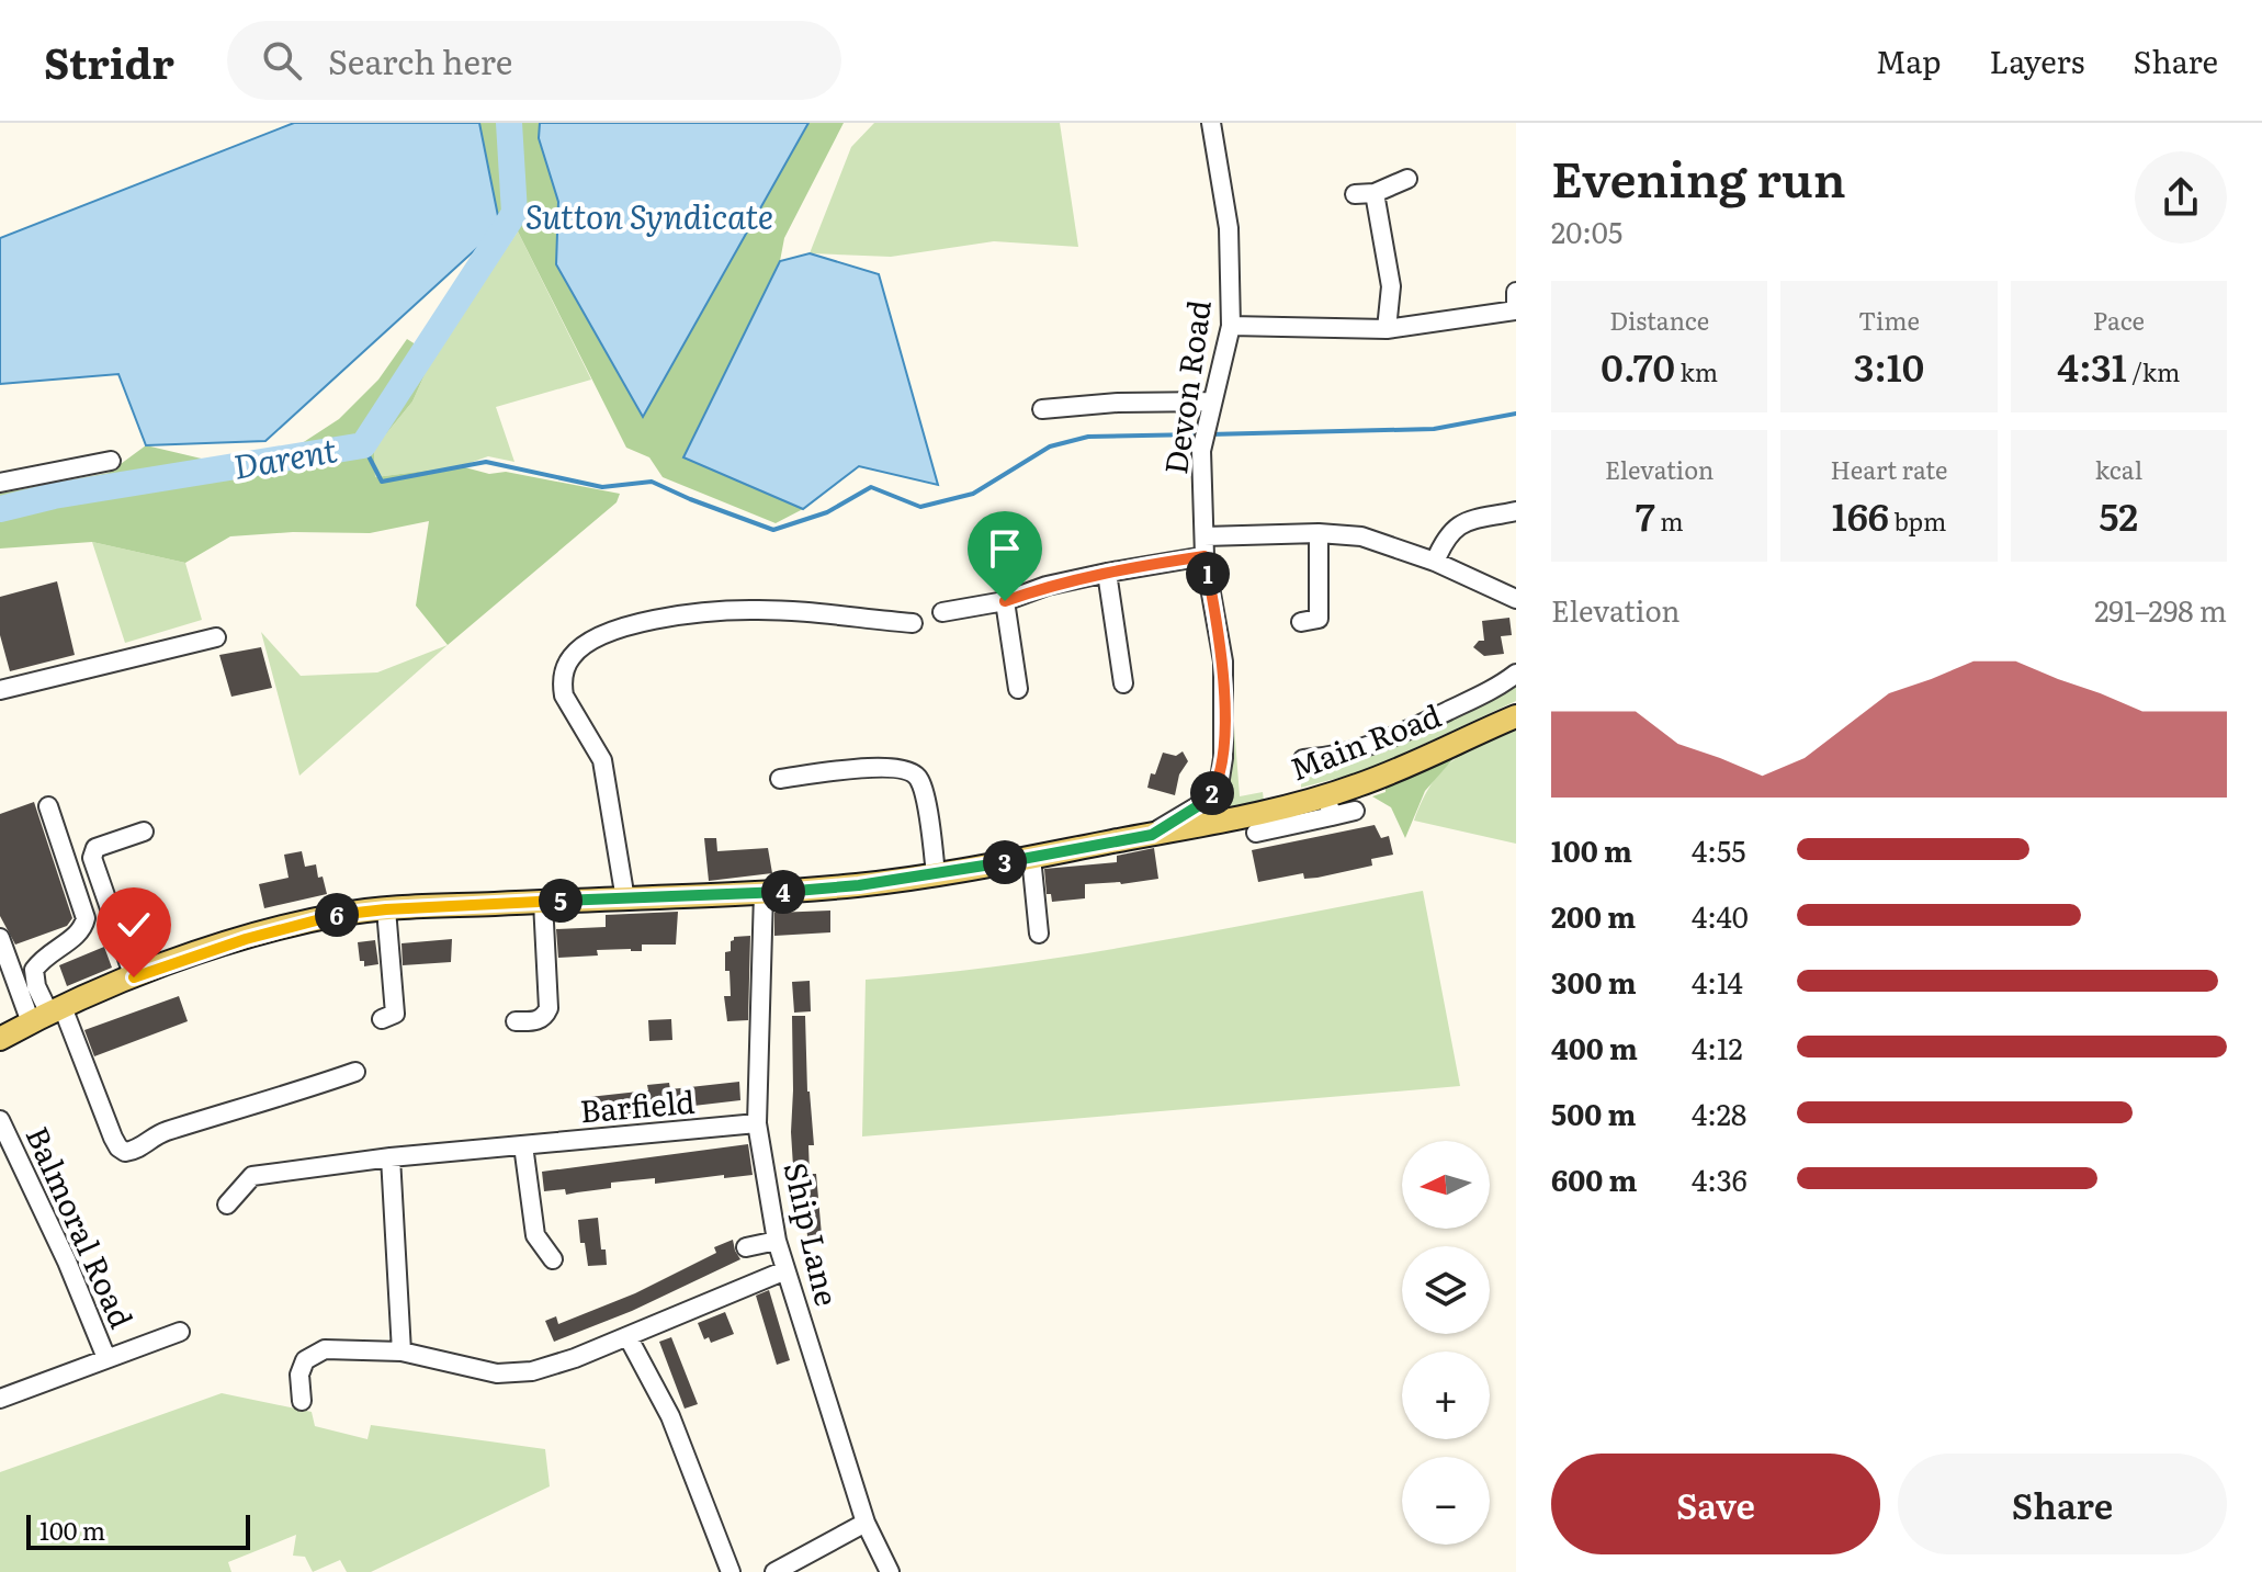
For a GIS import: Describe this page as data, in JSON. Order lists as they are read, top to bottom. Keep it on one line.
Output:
{"streets":{"main road":["Main Road"],"street":["Devon Road","Barfield","Balmoral Road","Ship Lane"]},"crossings":[["Devon Road","Main Road"],["Main Road","Ship Lane"],["Barfield","Ship Lane"]],"water":["Sutton Syndicate","Darent"],"scale_bar":"100 m","north":"left","page":{"header":"Stridr","search":"Search here","nav":["Map","Layers","Share"],"heading":["Evening run","20:05"],"stats":[["Distance","0.70 km"],["Time","3:10"],["Pace","4:31 /km"],["Elevation","7 m"],["Heart rate","166 bpm"],["kcal","52"]],"pins":["1","2","3","4","5","6"],"chart":["Elevation","291–298 m"],"list":[{"name":"100 m","note":"4:55"},{"name":"200 m","note":"4:40"},{"name":"300 m","note":"4:14"},{"name":"400 m","note":"4:12"},{"name":"500 m","note":"4:28"},{"name":"600 m","note":"4:36"}],"map_buttons":["+","−"],"buttons":["Save","Share"],"scale":"100 m"}}
